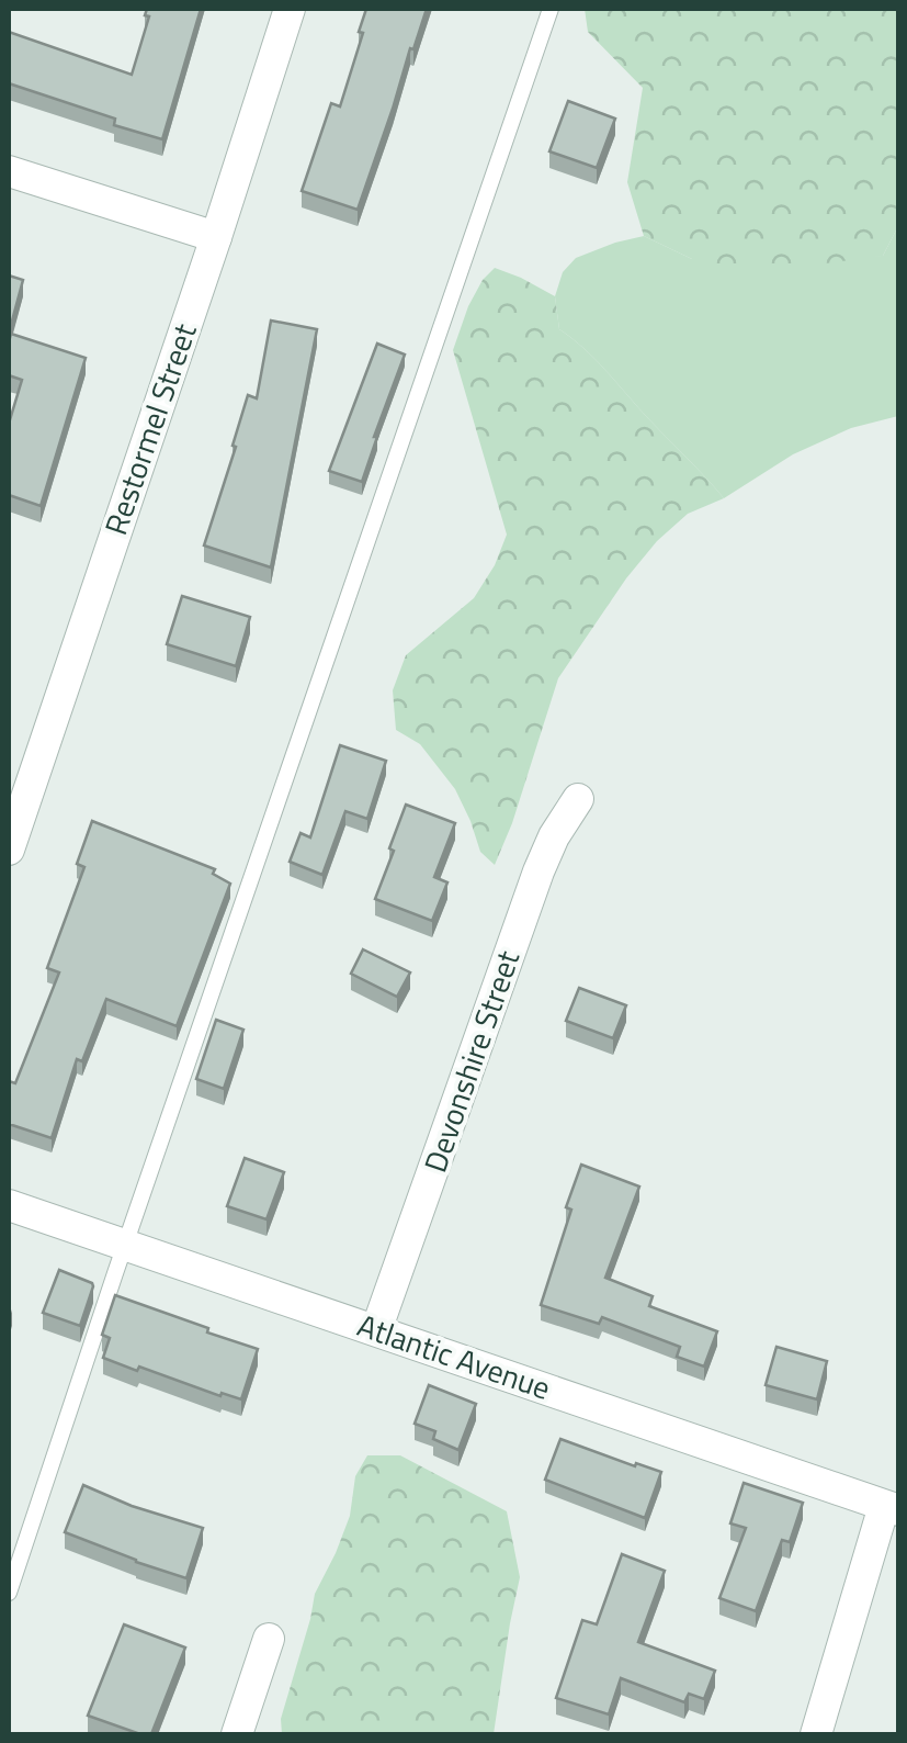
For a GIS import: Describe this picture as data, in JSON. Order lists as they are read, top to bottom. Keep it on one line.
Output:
{"streets":{"street":["Restormel Street","Devonshire Street","Atlantic Avenue"]},"crossings":[["Devonshire Street","Atlantic Avenue"]]}
